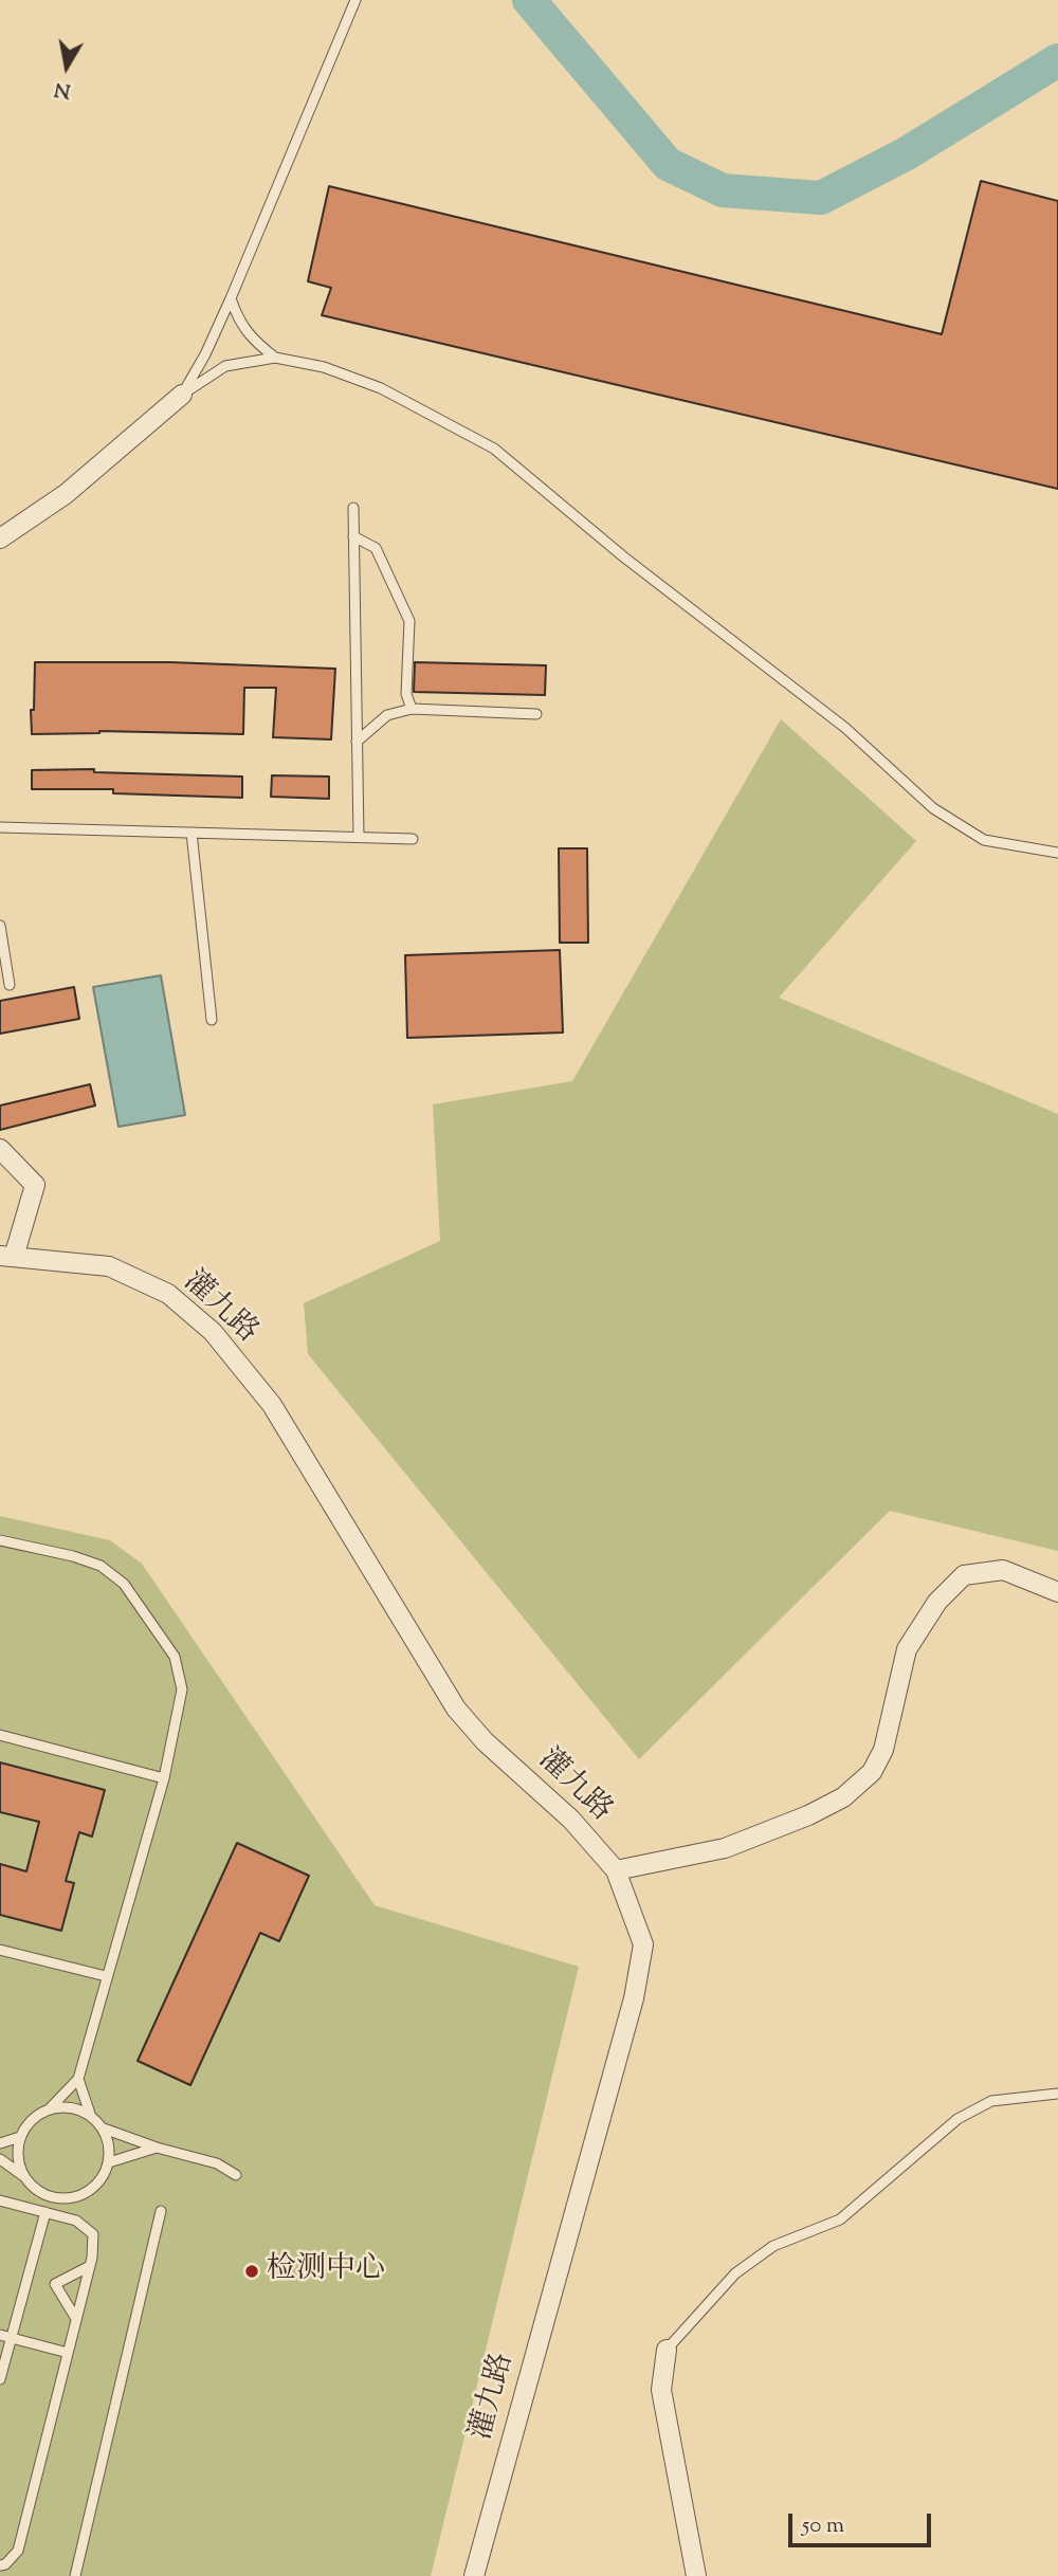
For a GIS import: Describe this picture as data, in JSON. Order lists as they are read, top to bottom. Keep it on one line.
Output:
{"streets":{"street":["灌九路"]},"places":["检测中心"],"scale_bar":"50 m","north":"bottom"}
